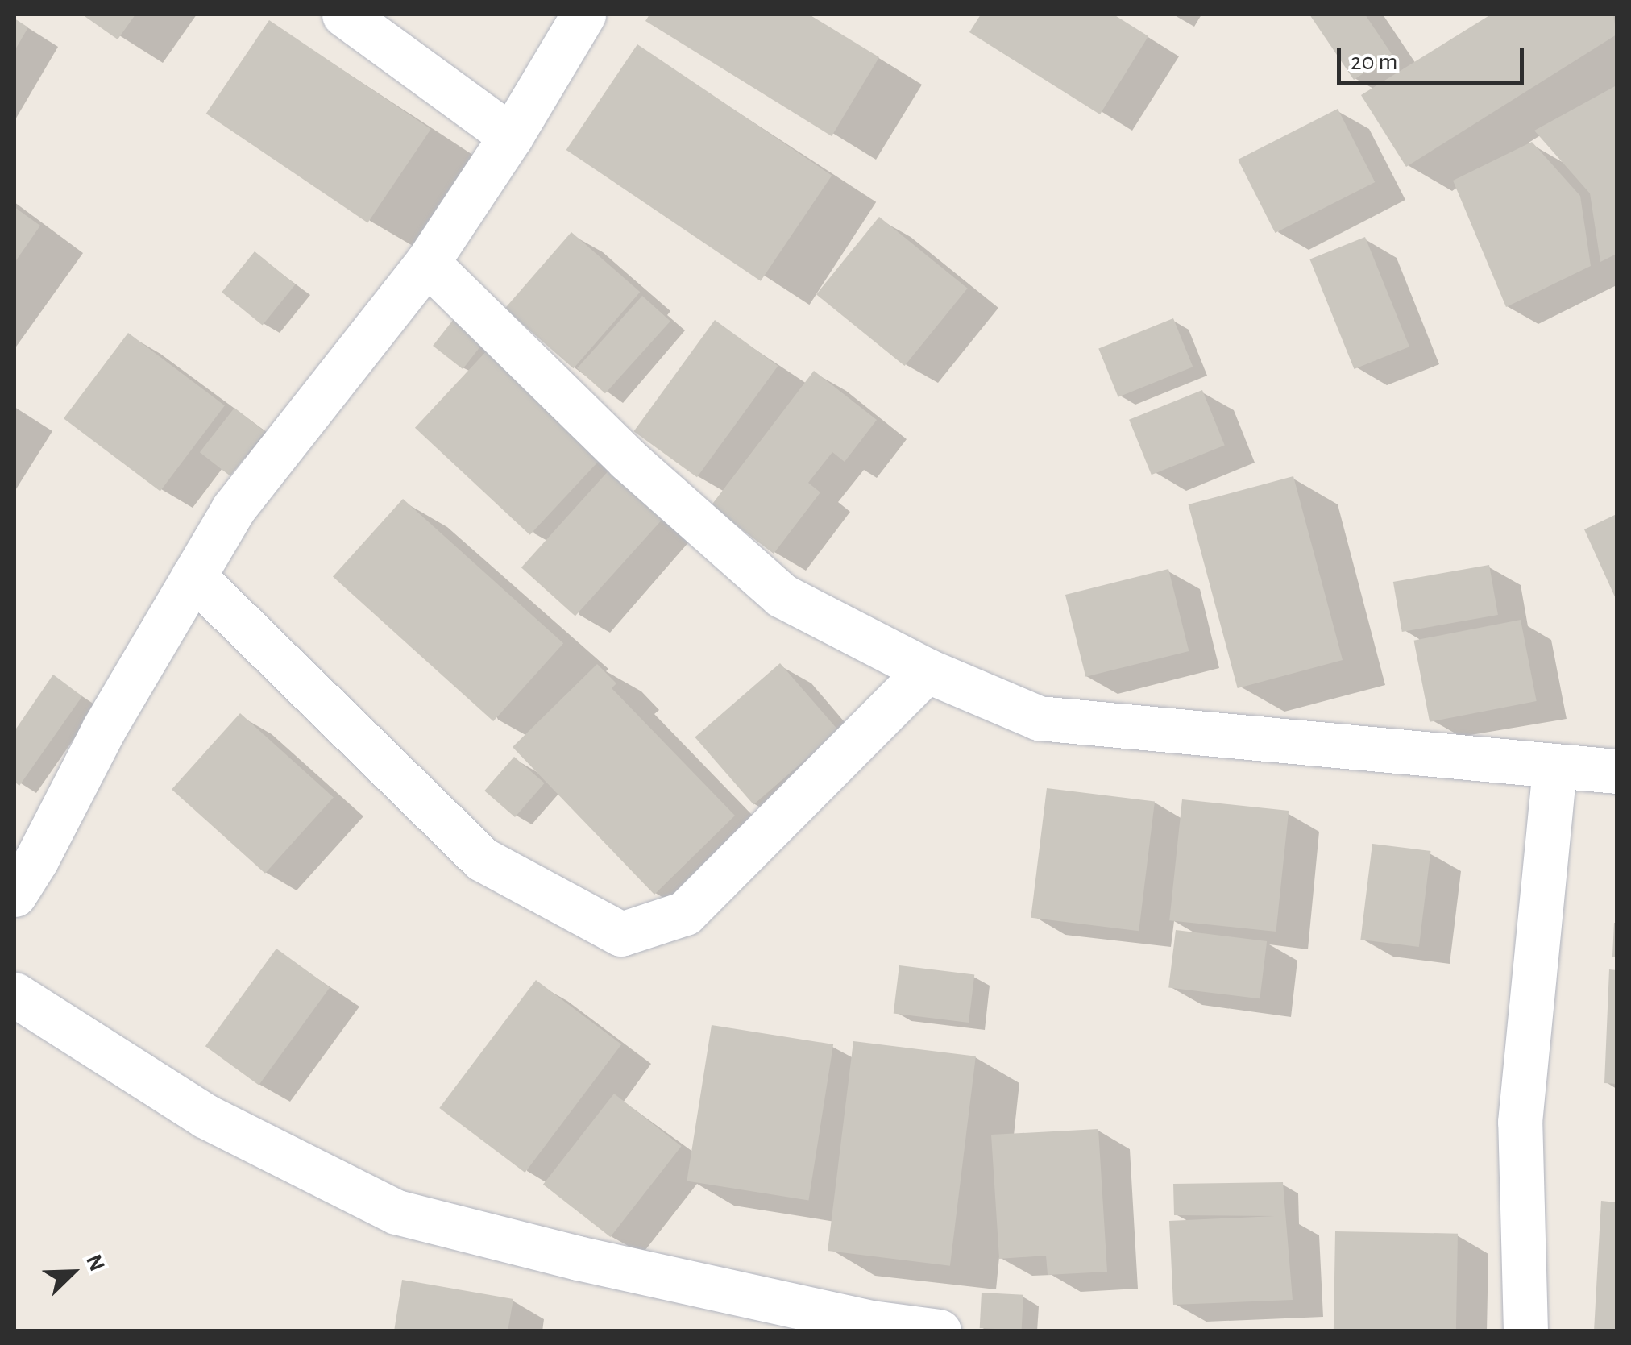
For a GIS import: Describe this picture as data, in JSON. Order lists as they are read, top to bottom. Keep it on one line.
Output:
{"scale_bar":"20 m","north":"top right"}
